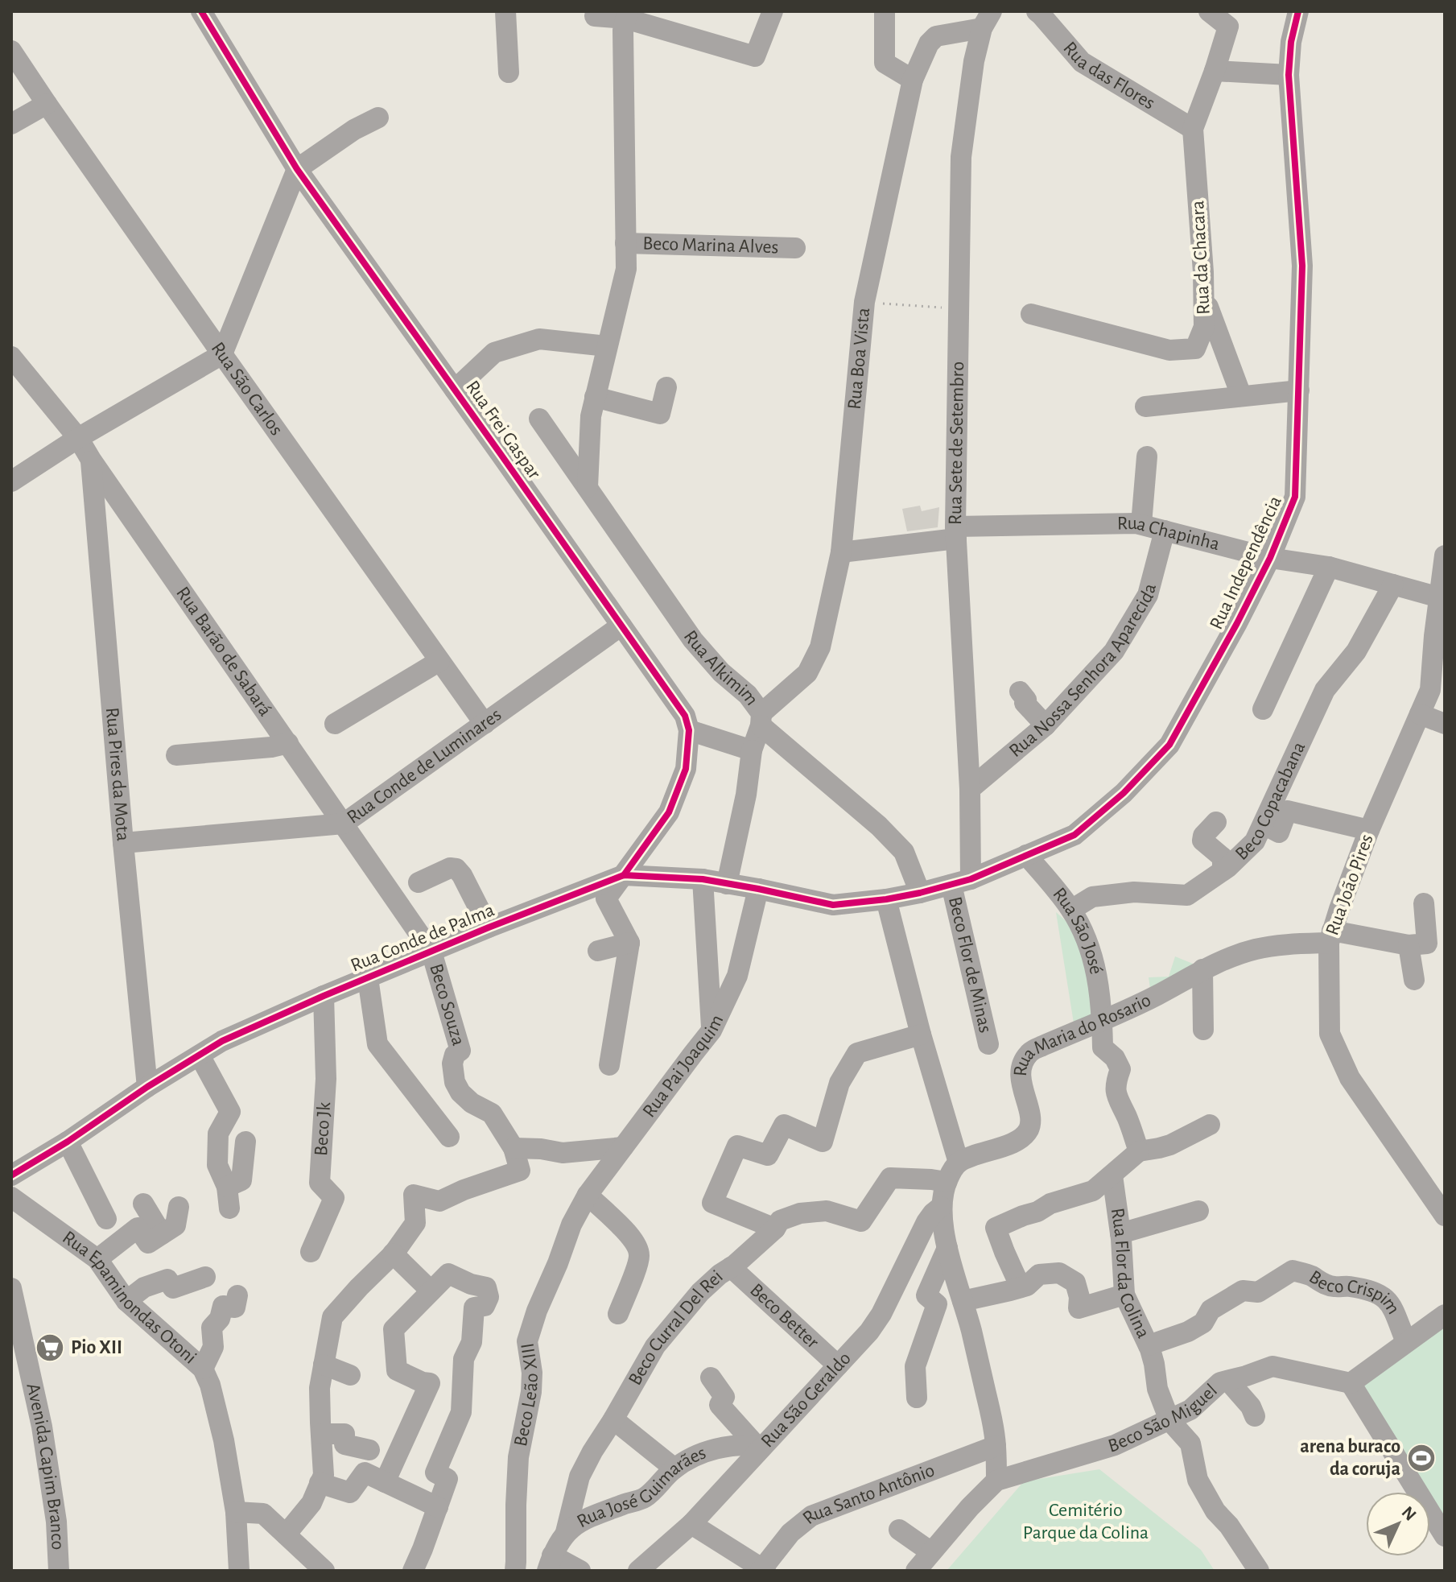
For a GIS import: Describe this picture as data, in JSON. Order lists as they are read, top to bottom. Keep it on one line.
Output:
{"streets":{"street":["Rua das Flores","Beco Marina Alves","Rua da Chacara","Rua Boa Vista","Rua São Carlos","Rua Frei Gaspar","Rua Sete de Setembro","Rua Chapinha","Rua Independência","Rua Barão de Sabará","Rua Alkimim","Rua Nossa Senhora Aparecida","Rua Conde de Luminares","Rua Pires da Mota","Beco Copacabana","Rua João Pires","Rua São José","Rua Conde de Palma","Beco Flor de Minas","Beco Souza","Rua Maria do Rosario","Rua Pai Joaquim","Beco Jk","Rua Flor da Colina","Beco Crispim","Rua Epaminondas Otoni","Beco Better","Beco Curral Del Rei","Beco Leão XIII","Rua São Geraldo","Beco São Miguel","Avenida Capim Branco","Rua José Guimarães","Rua Santo Antônio"]},"crossings":[["Rua das Flores","Rua da Chacara"],["Rua Boa Vista","Rua Sete de Setembro"],["Rua Boa Vista","Rua Chapinha"],["Rua Boa Vista","Rua Alkimim"],["Rua São Carlos","Rua Conde de Luminares"],["Rua Frei Gaspar","Rua Conde de Luminares"],["Rua Sete de Setembro","Rua Chapinha"],["Rua Sete de Setembro","Rua Independência"],["Rua Sete de Setembro","Rua Nossa Senhora Aparecida"],["Rua Sete de Setembro","Beco Flor de Minas"],["Rua Chapinha","Rua Independência"],["Rua Chapinha","Rua Nossa Senhora Aparecida"],["Rua Chapinha","Beco Copacabana"],["Rua Chapinha","Rua João Pires"],["Rua Independência","Rua Alkimim"],["Rua Independência","Rua São José"],["Rua Independência","Rua Conde de Palma"],["Rua Independência","Beco Flor de Minas"],["Rua Barão de Sabará","Rua Conde de Luminares"],["Rua Barão de Sabará","Rua Pires da Mota"],["Rua Barão de Sabará","Rua Conde de Palma"],["Rua Barão de Sabará","Beco Souza"],["Rua Conde de Luminares","Rua Pires da Mota"],["Rua Pires da Mota","Rua Conde de Palma"],["Beco Copacabana","Rua São José"],["Rua João Pires","Rua Maria do Rosario"],["Rua São José","Rua Maria do Rosario"],["Rua Conde de Palma","Beco Souza"],["Rua Conde de Palma","Rua Pai Joaquim"],["Rua Conde de Palma","Beco Jk"],["Rua Pai Joaquim","Beco Leão XIII"],["Rua Flor da Colina","Beco Crispim"],["Rua Flor da Colina","Beco São Miguel"],["Beco Better","Beco Curral Del Rei"],["Beco Better","Rua São Geraldo"],["Beco Curral Del Rei","Rua José Guimarães"],["Rua São Geraldo","Rua José Guimarães"]],"parks":["Cemitério Parque da Colina"],"places":{"supermarket":["Pio XII"],"sports":["arena buraco da coruja"]},"north":"top right"}
